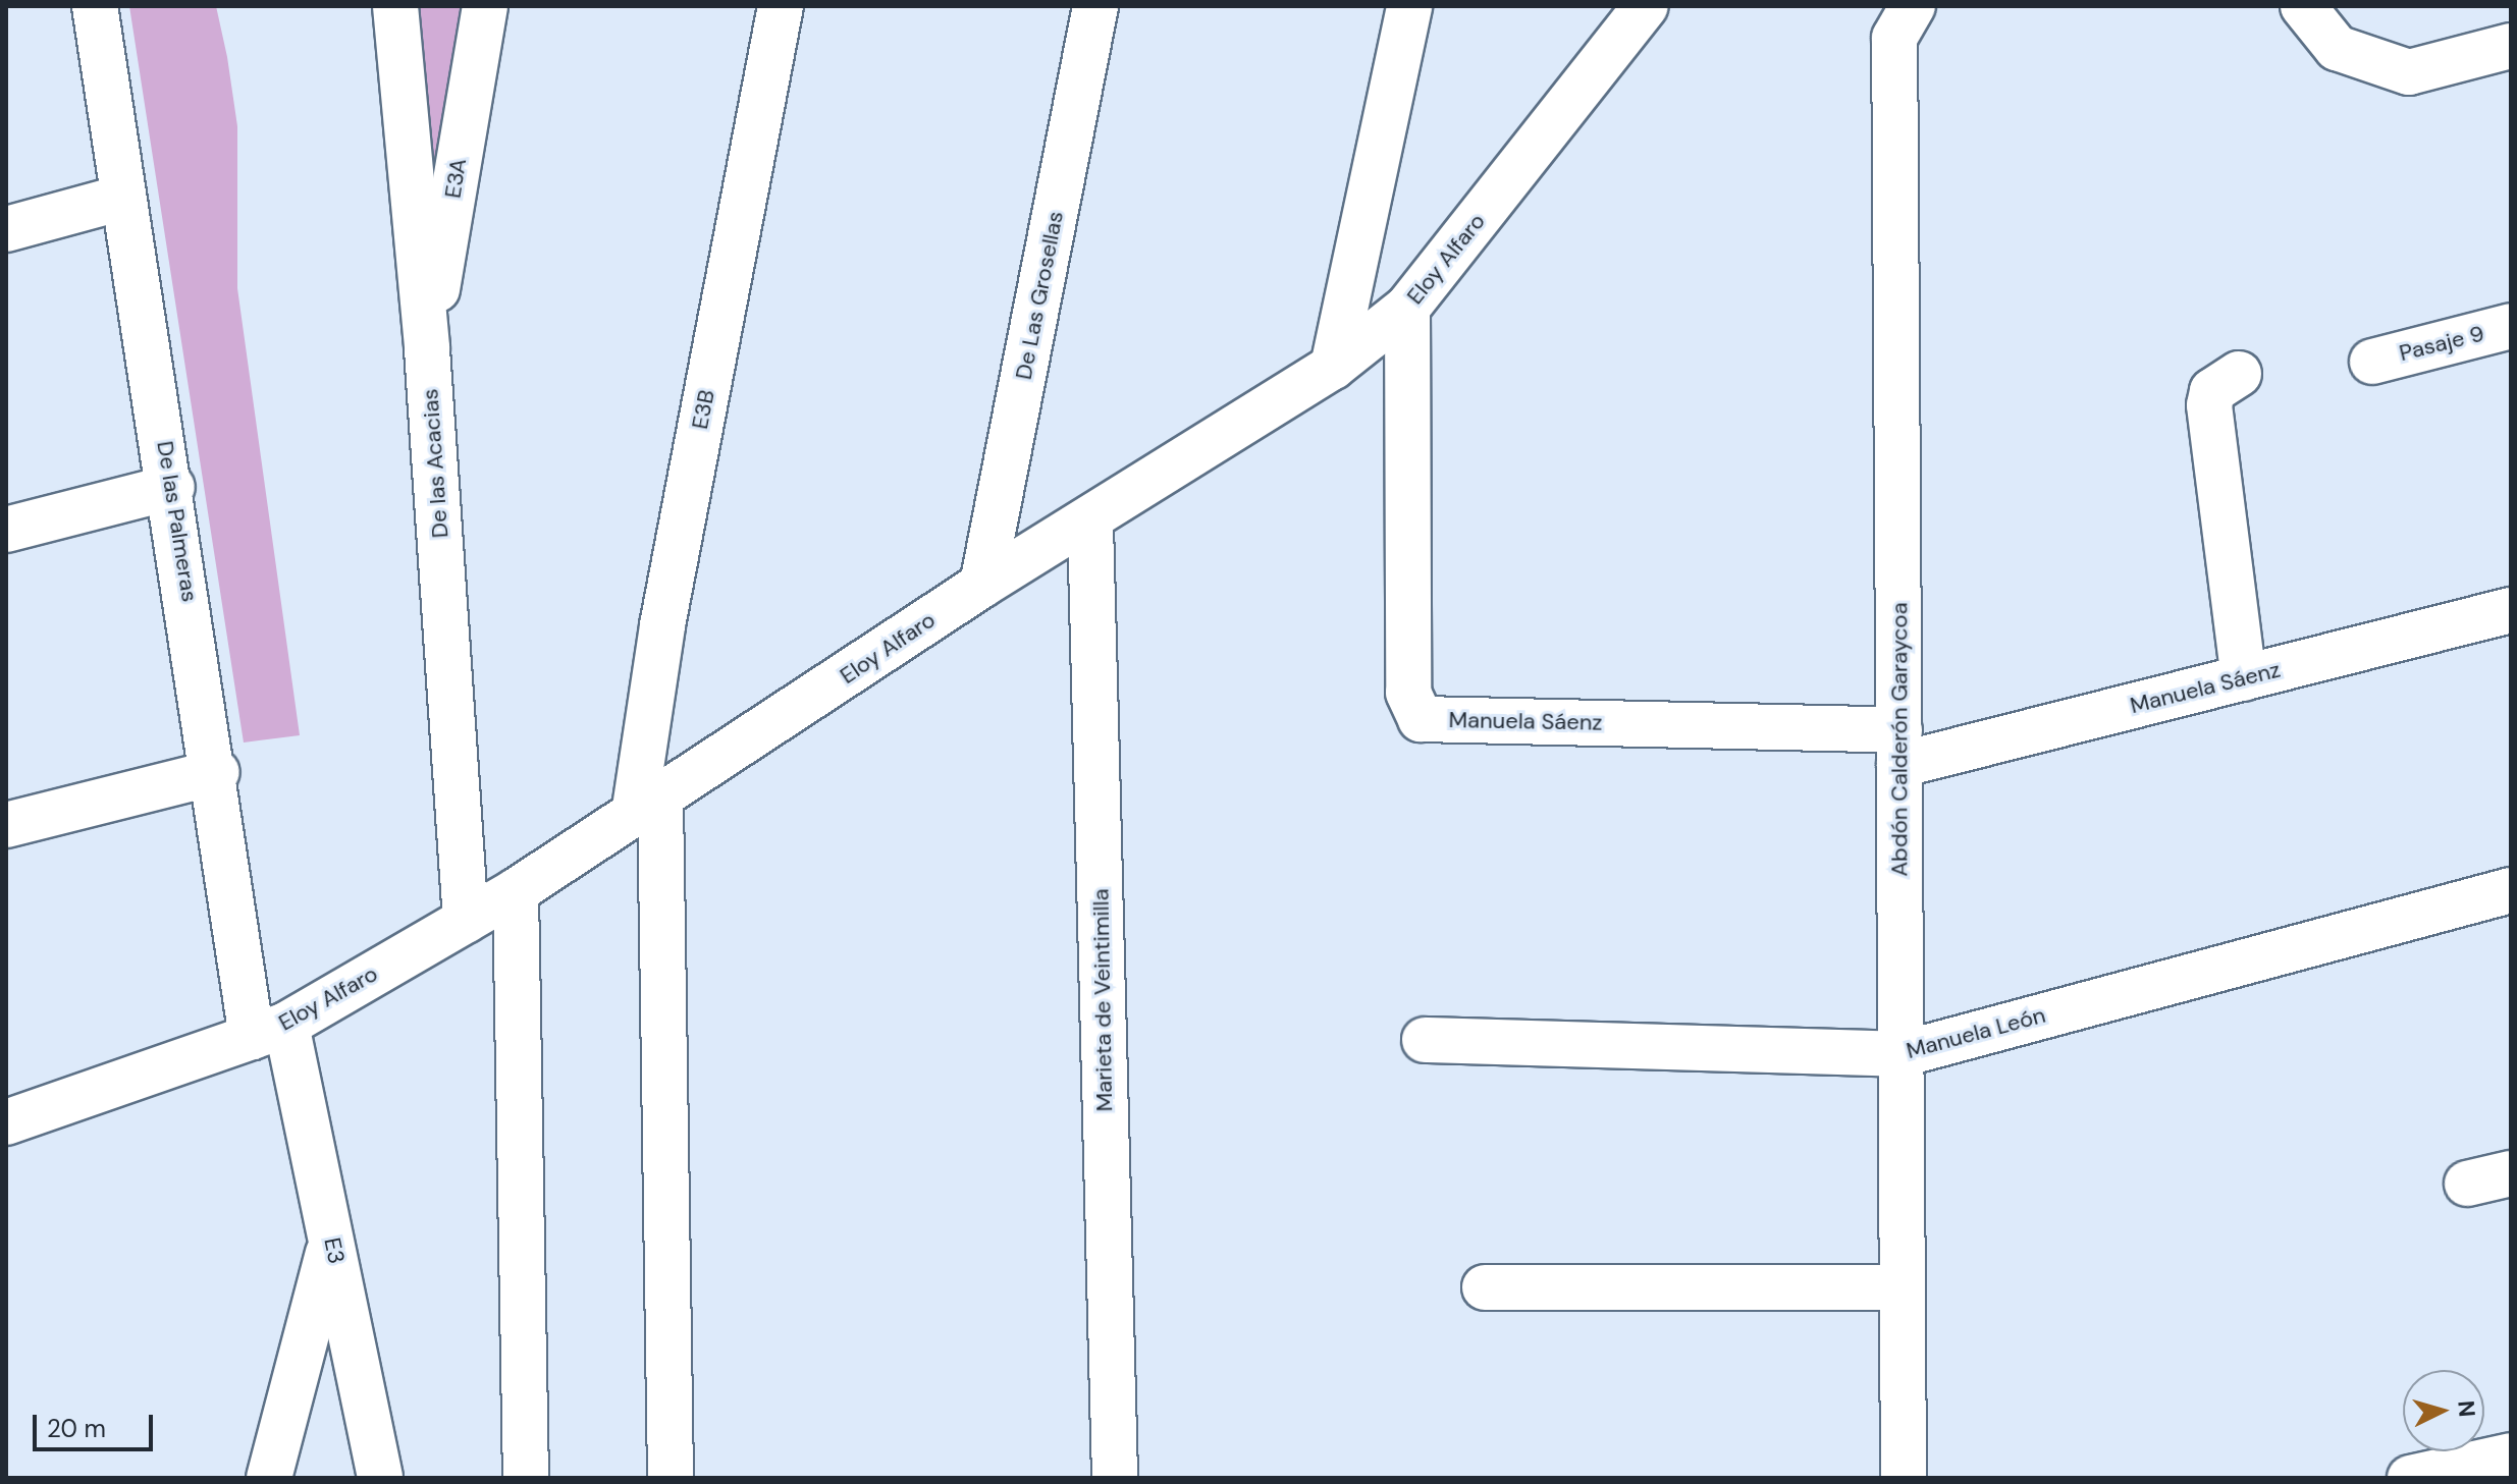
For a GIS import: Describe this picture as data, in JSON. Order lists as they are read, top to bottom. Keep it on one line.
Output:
{"streets":{"street":["E3A","Eloy Alfaro","De Las Grosellas","Pasaje 9","E3B","De las Acacias","De las Palmeras","Manuela Sáenz","Abdón Calderón Garaycoa","Marieta de Veintimilla","Manuela León","E3"]},"crossings":[["E3A","De las Acacias"],["Eloy Alfaro","De Las Grosellas"],["Eloy Alfaro","E3B"],["Eloy Alfaro","De las Acacias"],["Eloy Alfaro","De las Palmeras"],["Eloy Alfaro","Manuela Sáenz"],["Eloy Alfaro","Marieta de Veintimilla"],["Eloy Alfaro","E3"],["De las Palmeras","E3"],["Manuela Sáenz","Abdón Calderón Garaycoa"],["Abdón Calderón Garaycoa","Manuela León"]],"scale_bar":"20 m","north":"right"}
